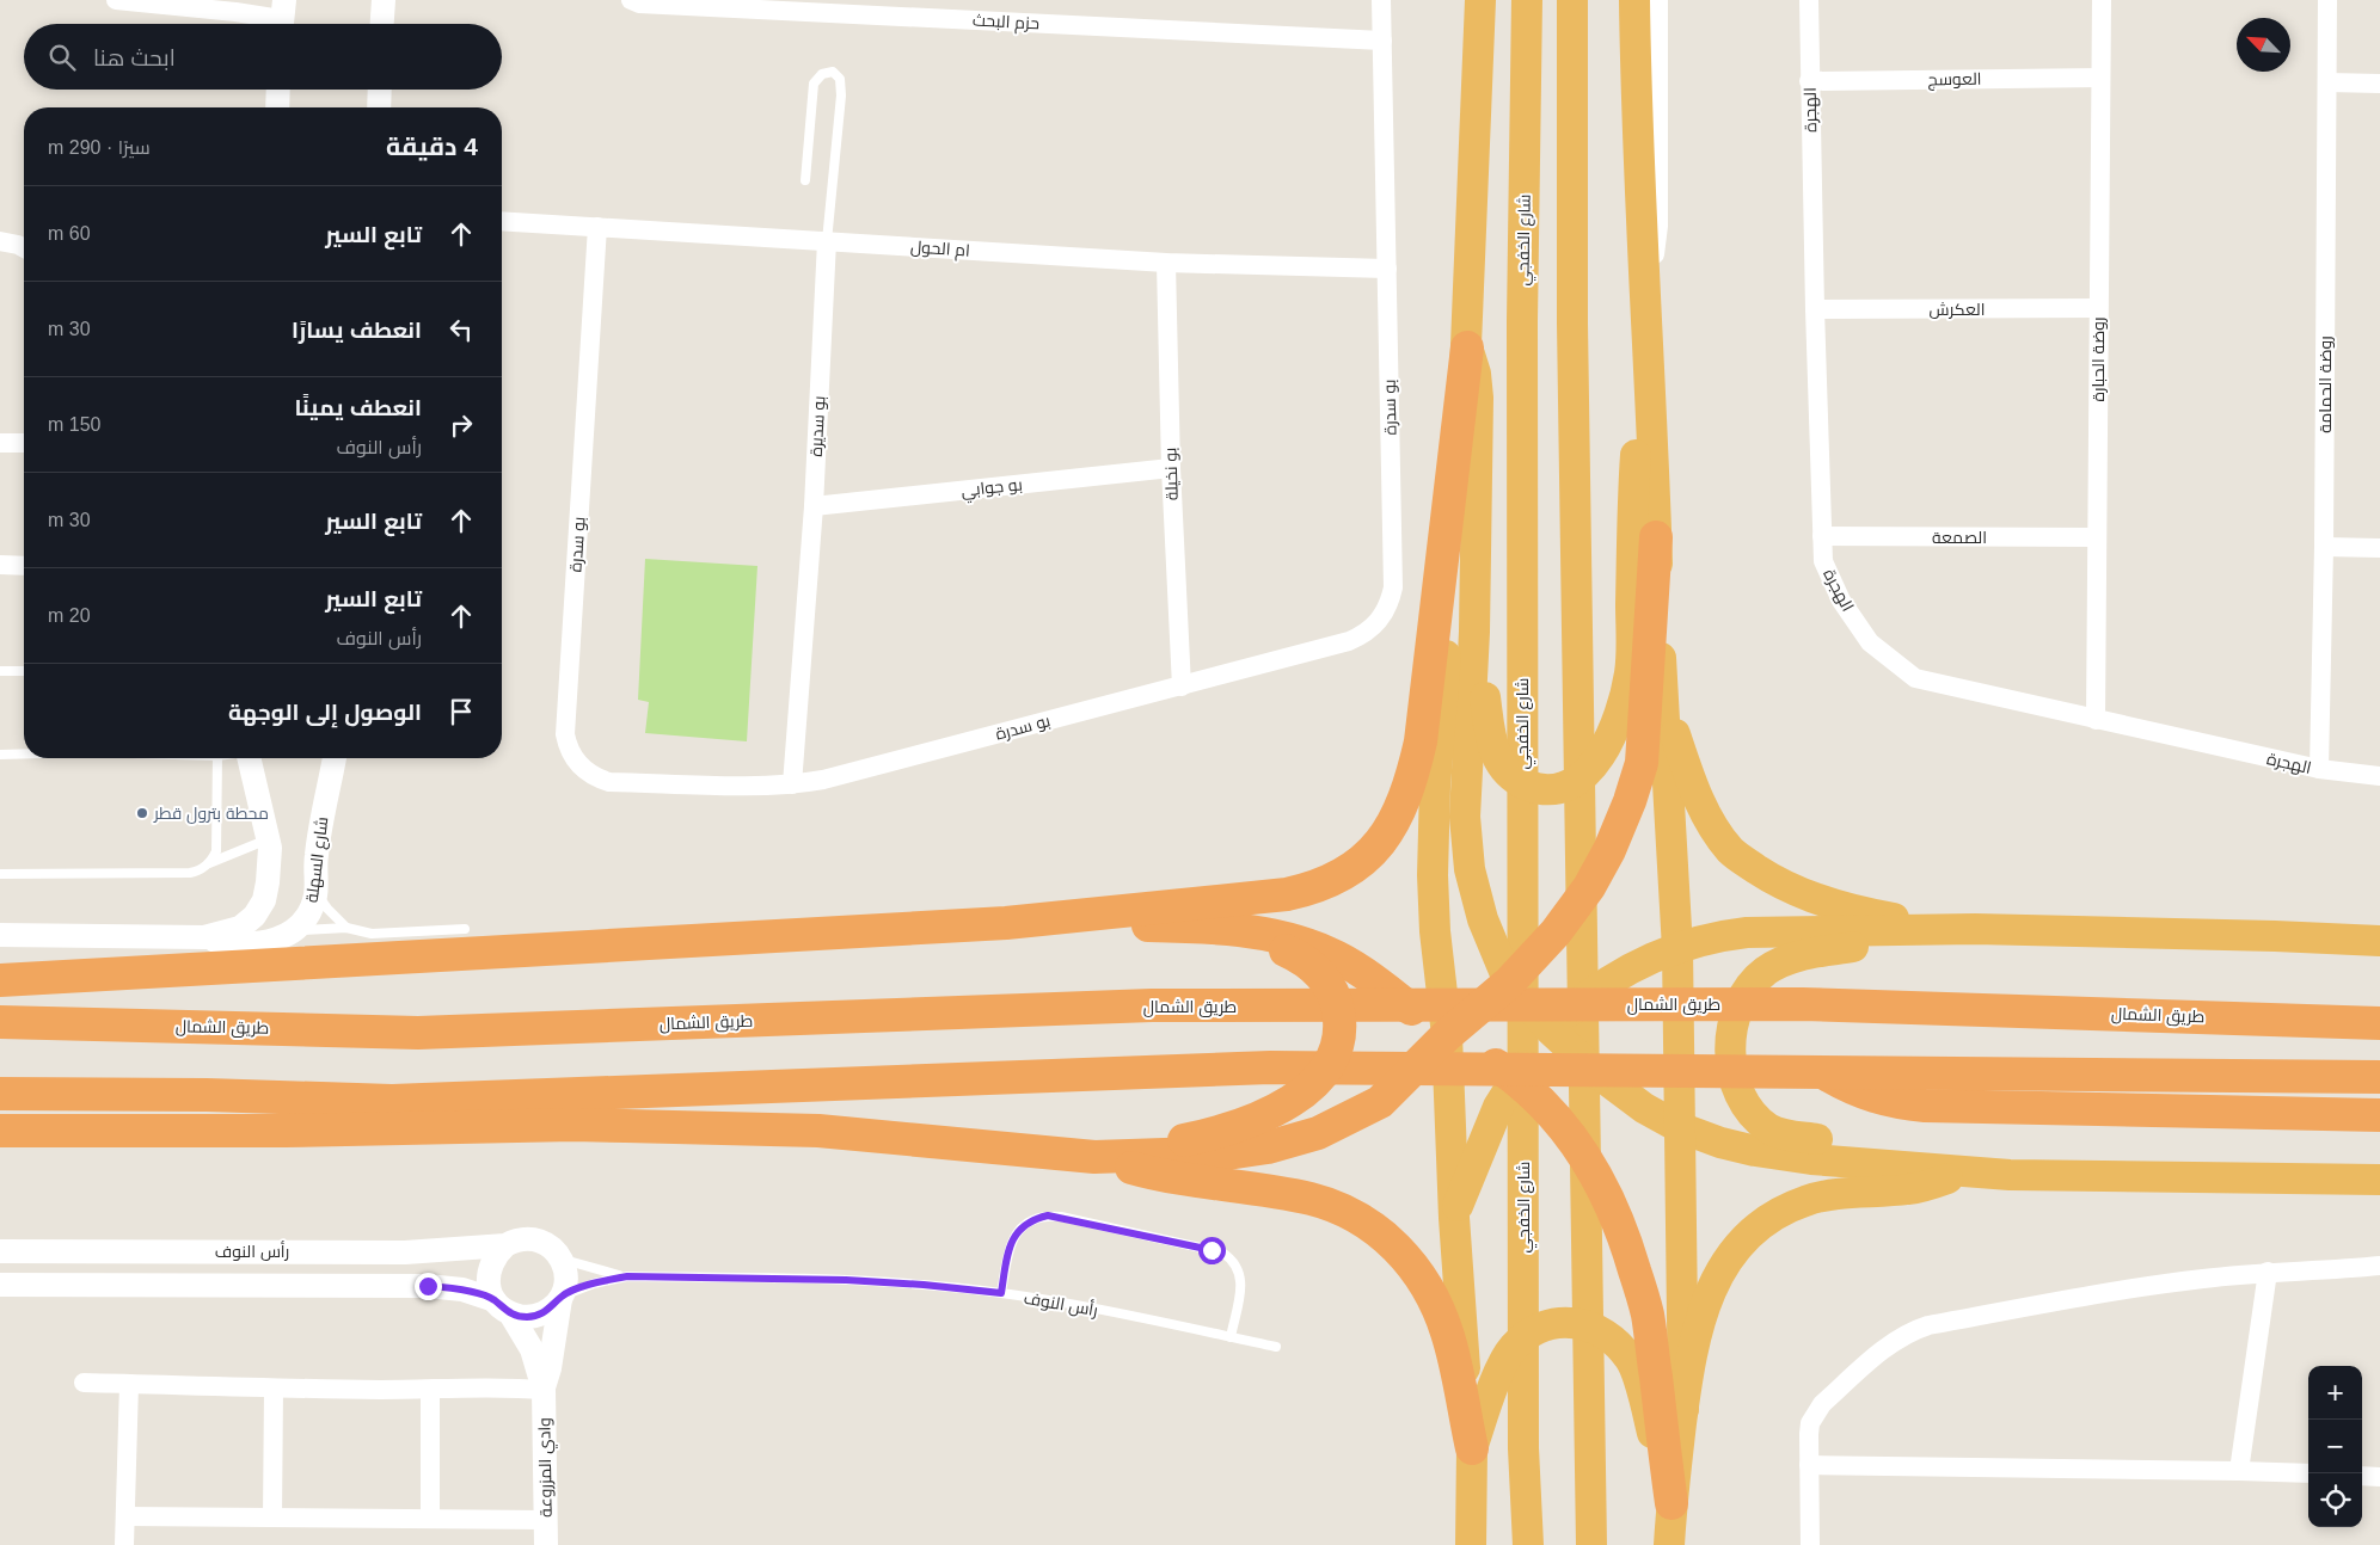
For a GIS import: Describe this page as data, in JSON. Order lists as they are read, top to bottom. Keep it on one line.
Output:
{"streets":{"highway":["شارع الخفجي","طريق الشمال"],"street":["حزم البحث","العوسج","الهجرة","ام الحول","العكرش","روضة الحبارة","روضة الحمامة","بو سدرة","بو سديرة","بو نخيلة","بو جوابي","الصمعة","شارع السهلة","رأس النوف","وادي المزروعة"]},"crossings":[["حزم البحث","بو سدرة"],["العوسج","الهجرة"],["العوسج","روضة الحبارة"],["الهجرة","العكرش"],["الهجرة","روضة الحبارة"],["الهجرة","روضة الحمامة"],["الهجرة","الصمعة"],["ام الحول","بو سدرة"],["ام الحول","بو سديرة"],["ام الحول","بو نخيلة"],["العكرش","روضة الحبارة"],["روضة الحبارة","الصمعة"],["بو سدرة","بو سديرة"],["بو سدرة","بو نخيلة"],["بو سديرة","بو جوابي"],["بو نخيلة","بو جوابي"],["رأس النوف","وادي المزروعة"]],"places":["محطة بترول قطر"],"north":"top left","page":{"search":"ابحث هنا","heading":["4 دقيقة","سيرًا · 290 m"],"list":[["تابع السير","60 m"],["انعطف يسارًا","30 m"],["انعطف يمينًا","رأس النوف","150 m"],["تابع السير","30 m"],["تابع السير","رأس النوف","20 m"],"الوصول إلى الوجهة"],"map_buttons":["+","−"]}}
